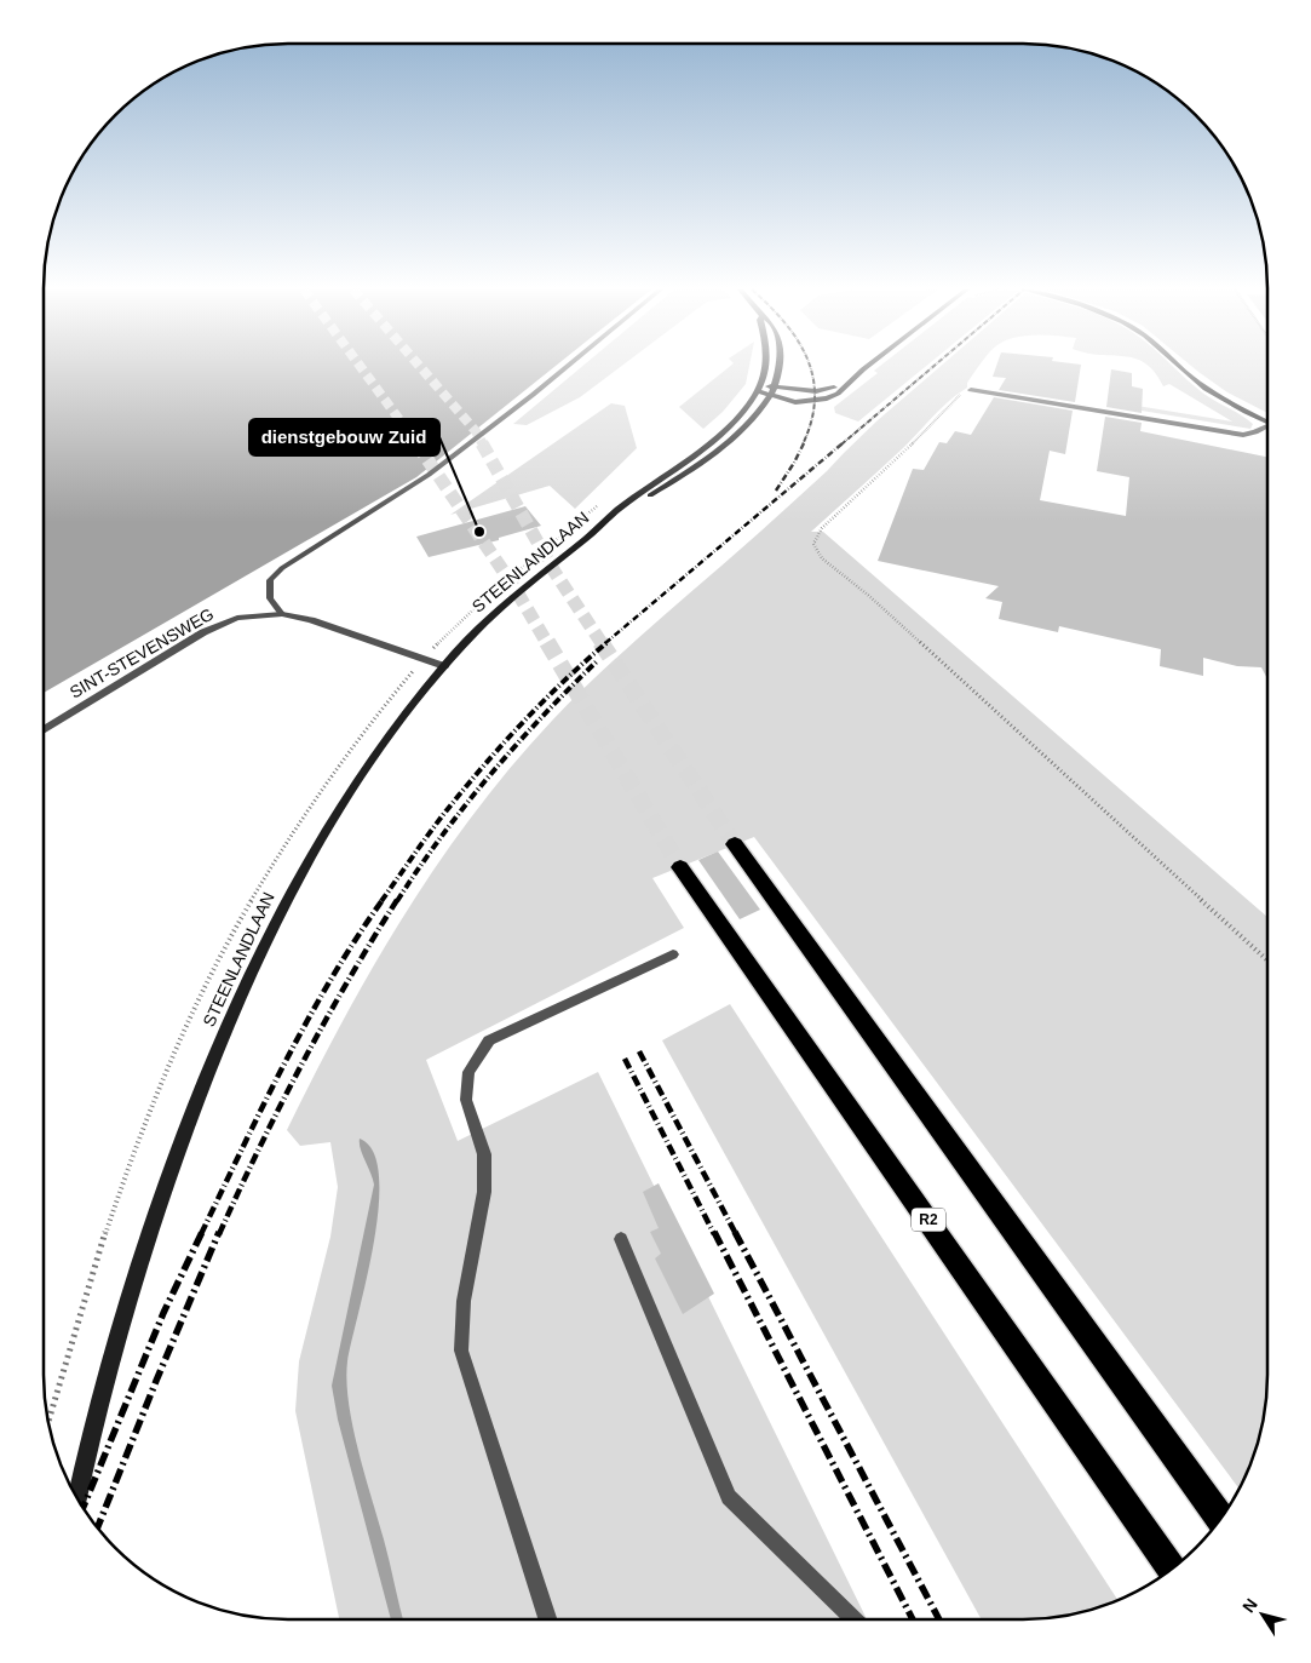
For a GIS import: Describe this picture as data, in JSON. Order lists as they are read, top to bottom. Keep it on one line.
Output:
{"streets":{"highway":["R2"],"main road":["STEENLANDLAAN"],"street":["SINT-STEVENSWEG"]},"crossings":[["STEENLANDLAAN","SINT-STEVENSWEG"]],"places":["dienstgebouw Zuid"],"north":"top left"}
